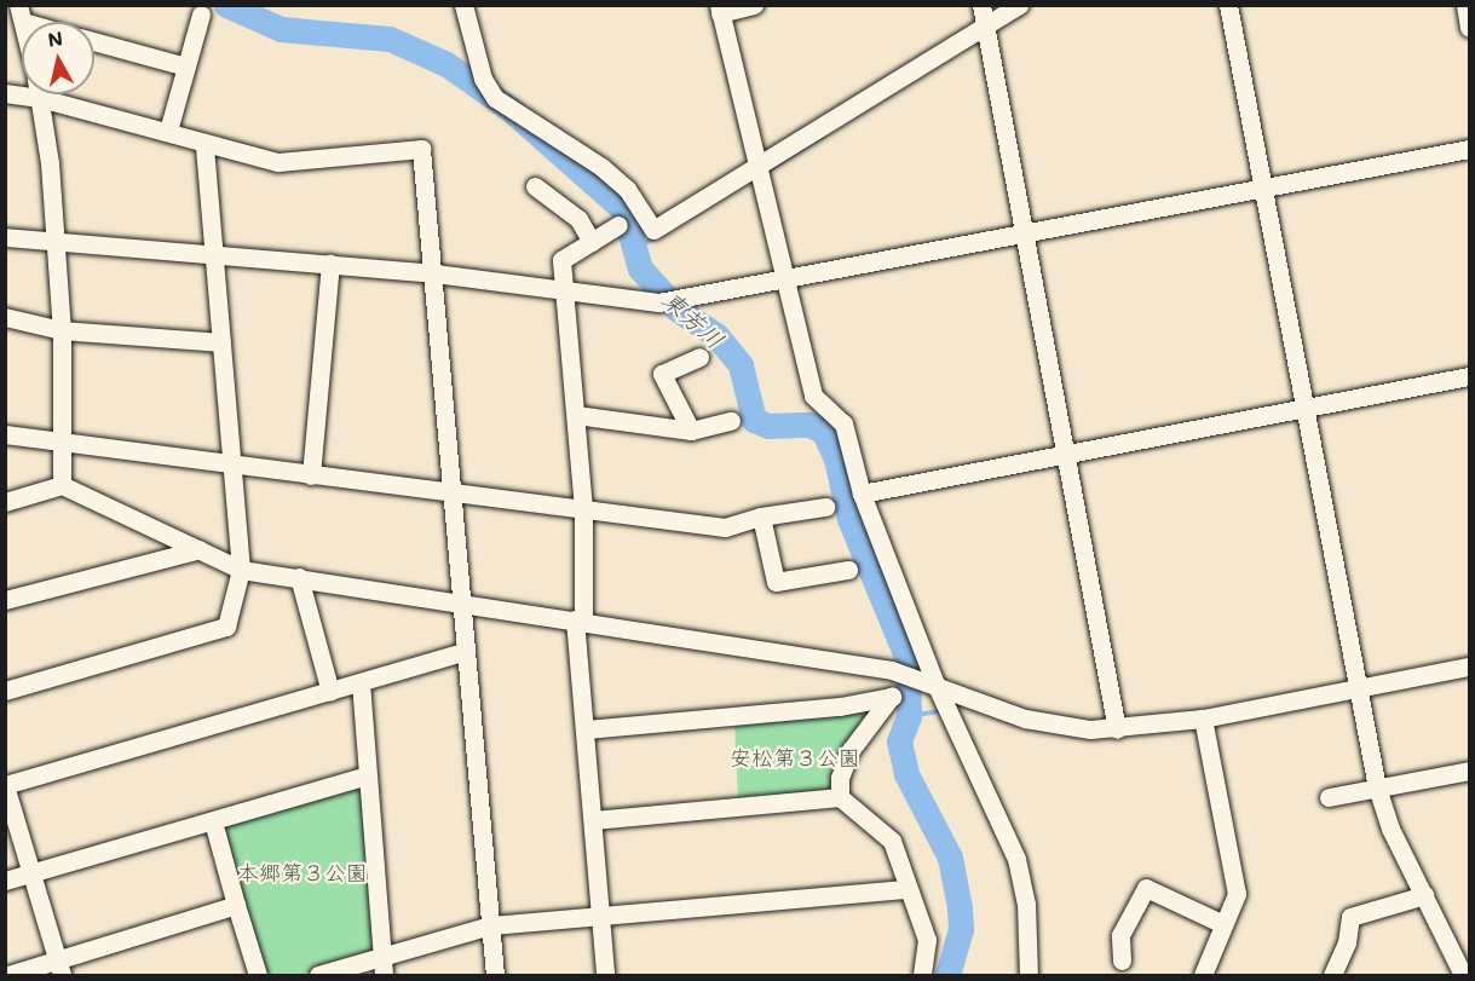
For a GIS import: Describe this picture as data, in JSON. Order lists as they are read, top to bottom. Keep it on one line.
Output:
{"water":["東芳川"],"parks":["安松第３公園","本郷第３公園"],"north":"top"}
